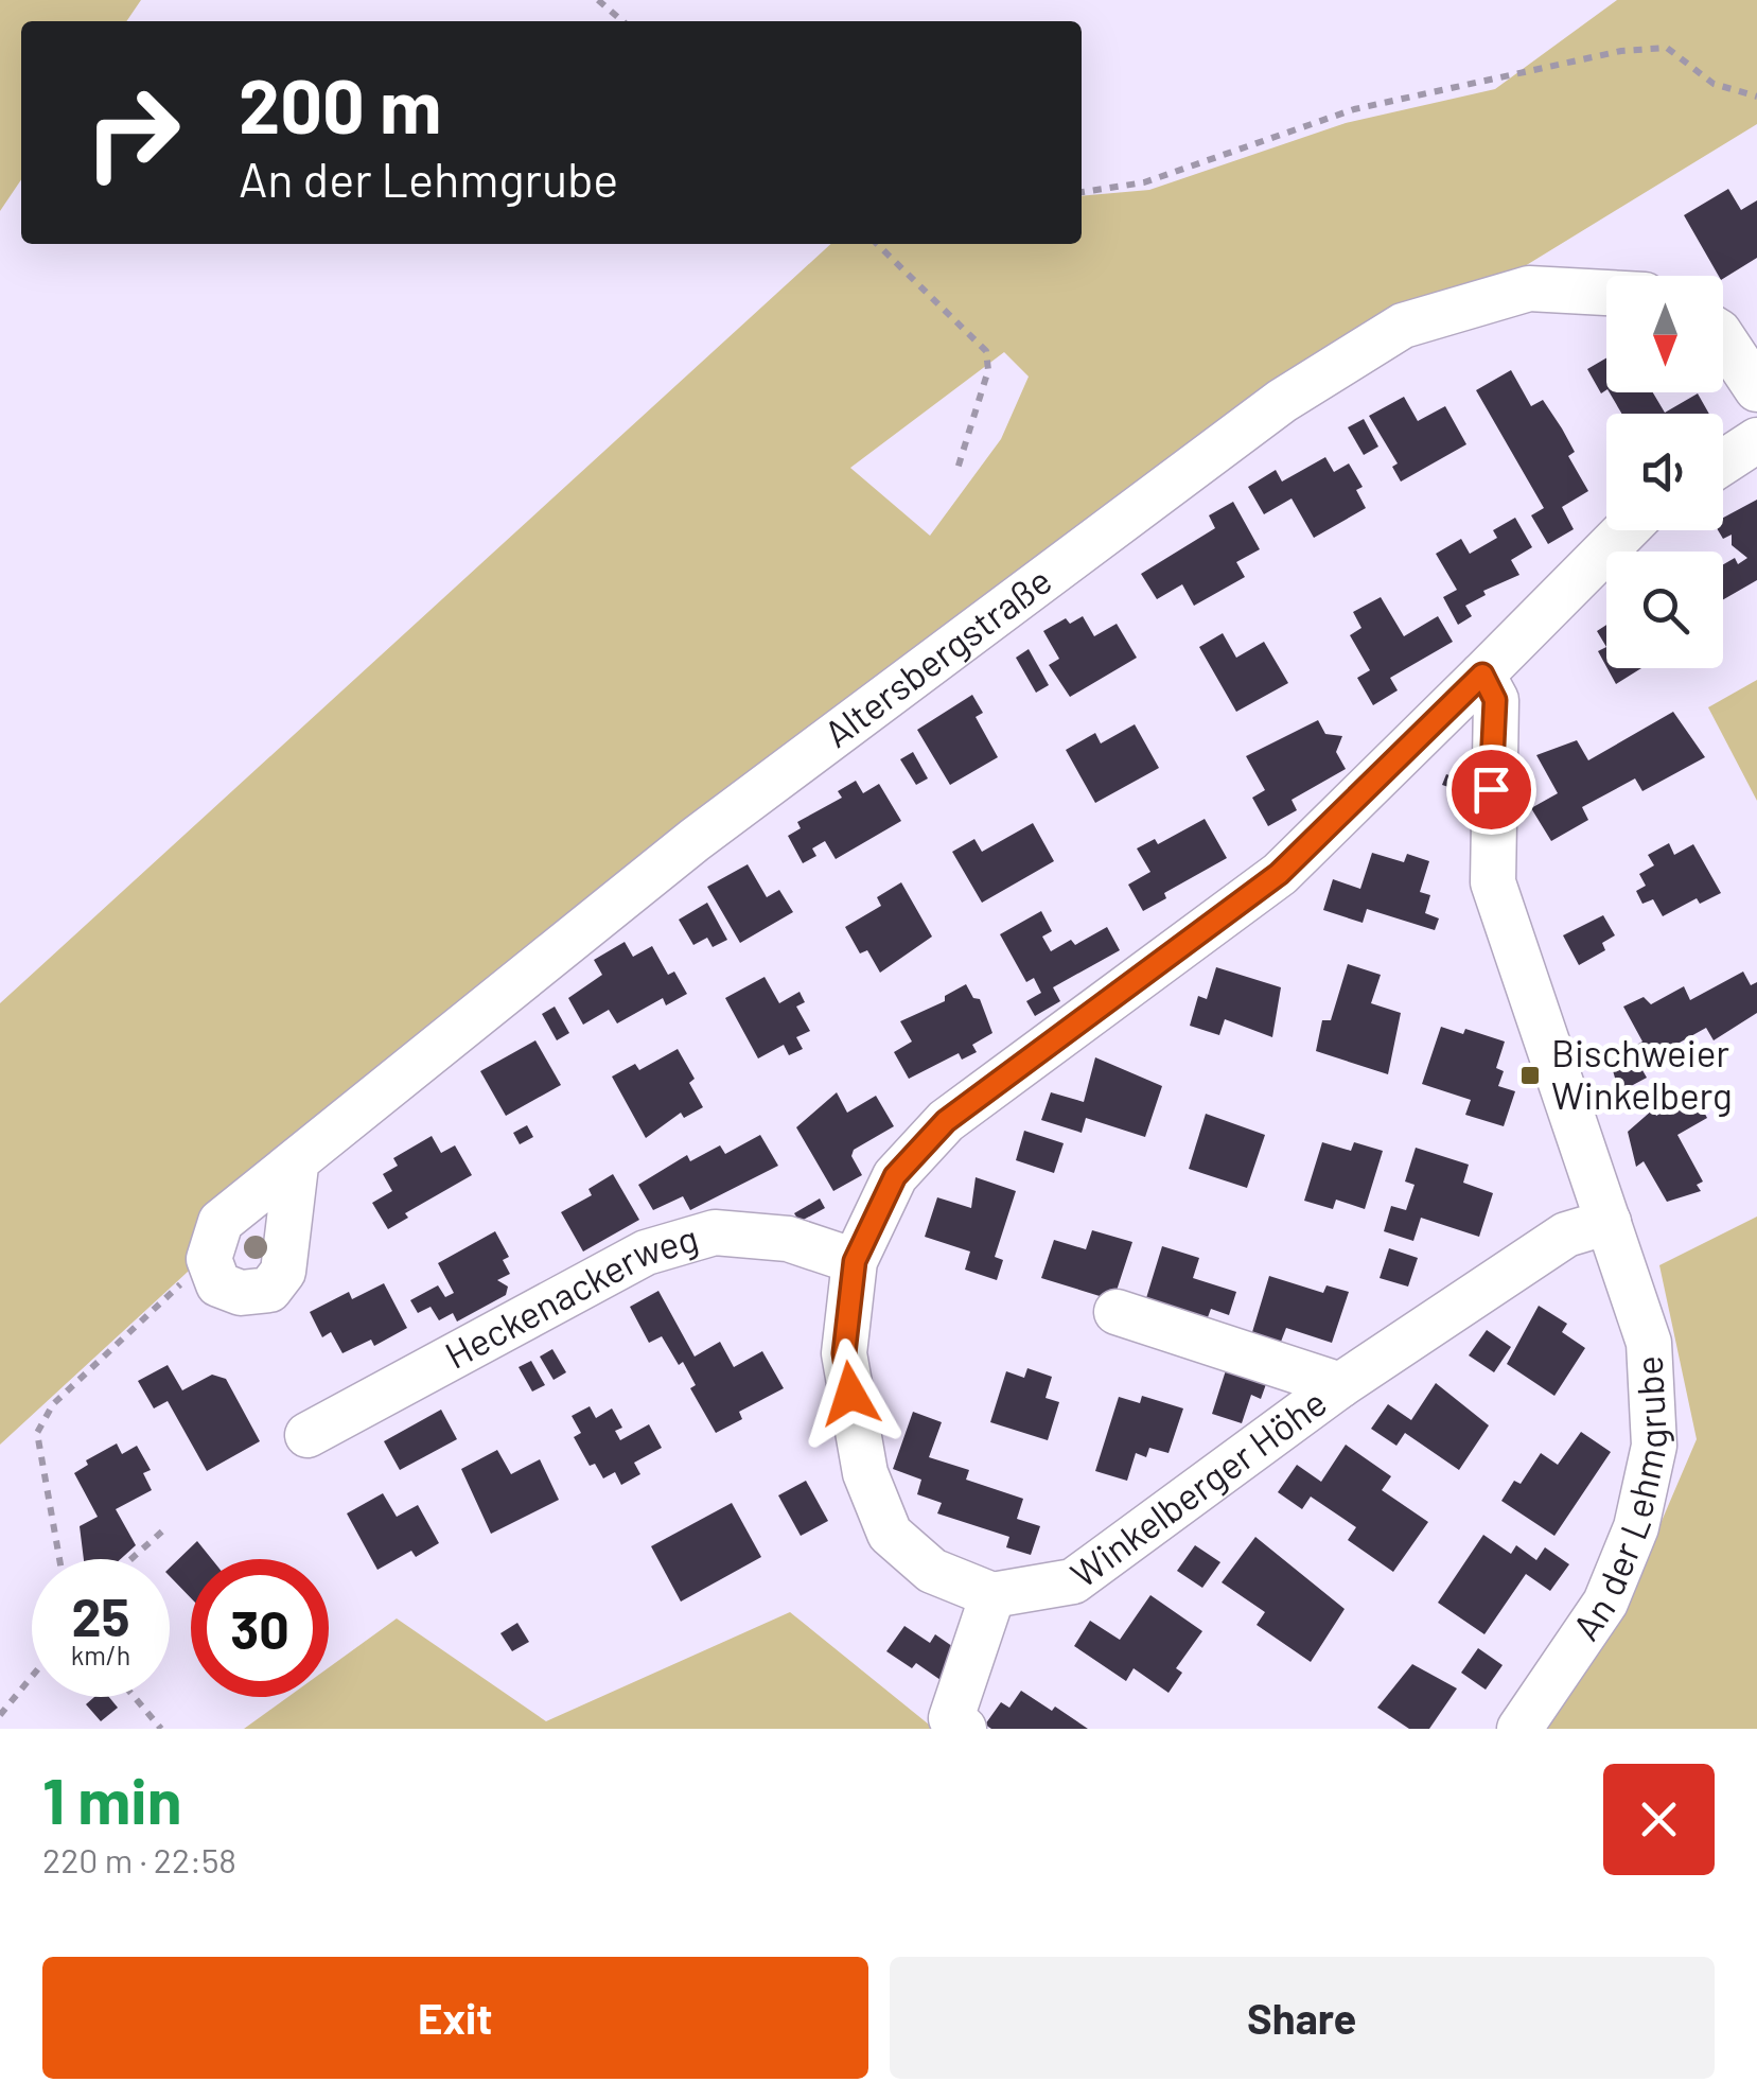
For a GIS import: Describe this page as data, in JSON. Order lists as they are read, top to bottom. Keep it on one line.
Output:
{"streets":{"street":["Altersbergstraße","Heckenackerweg","Winkelberger Höhe","An der Lehmgrube"]},"crossings":[["Winkelberger Höhe","An der Lehmgrube"]],"places":{"transit":["Bischweier Winkelberg"]},"north":"bottom","page":{"turn":["200 m","An der Lehmgrube"],"speed":"25 km/h","limit":"30","heading":["1 min","220 m · 22:58"],"buttons":["Exit","Share"]}}
